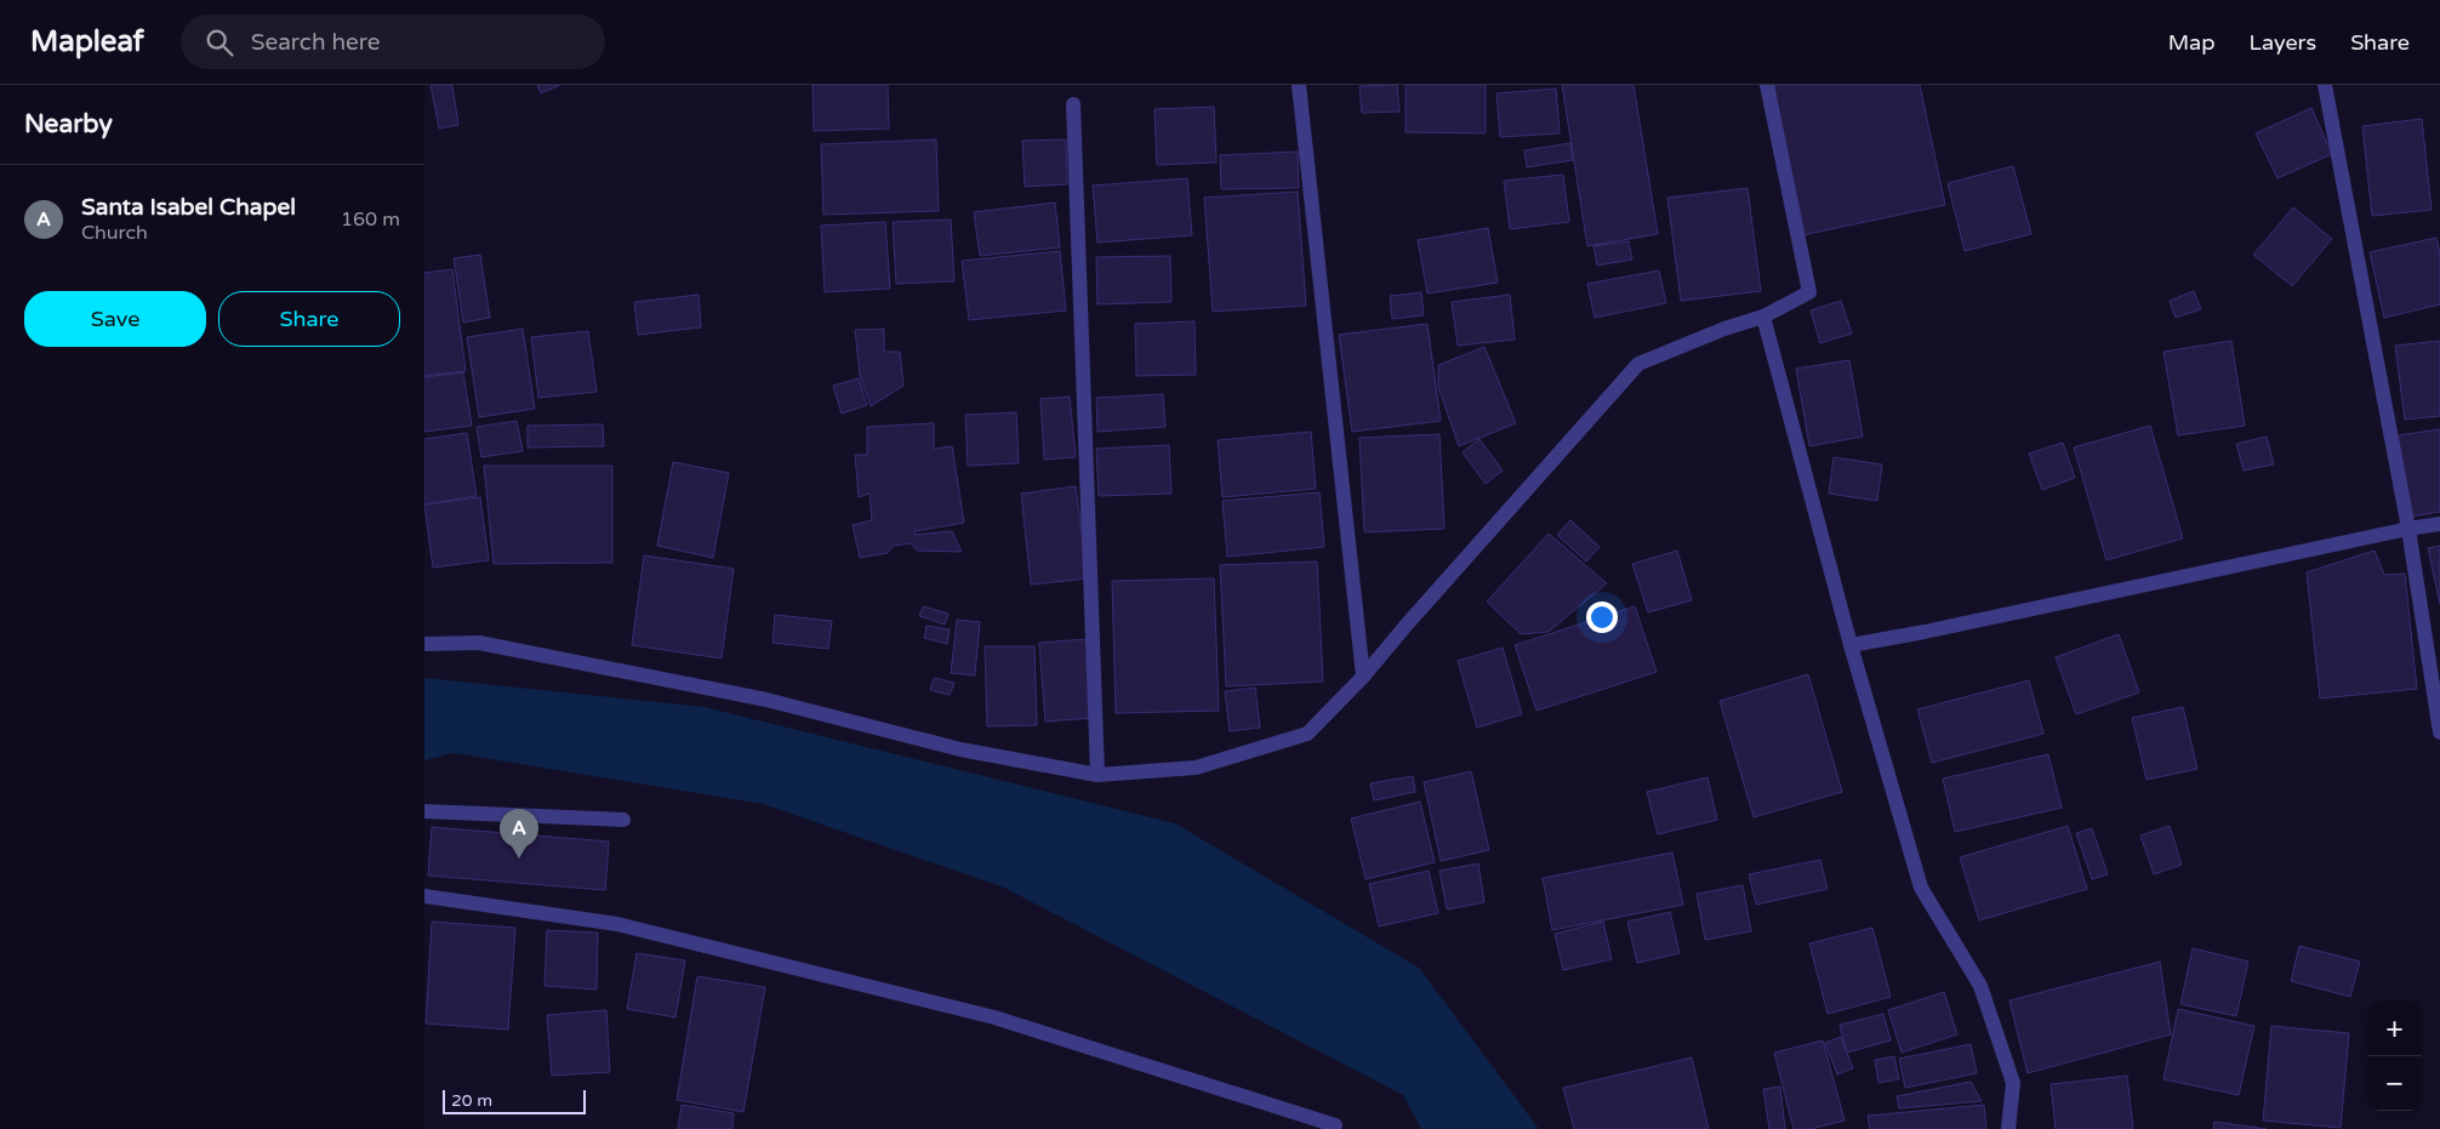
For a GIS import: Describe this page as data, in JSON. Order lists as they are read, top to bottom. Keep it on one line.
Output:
{"scale_bar":"20 m","page":{"header":"Mapleaf","search":"Search here","nav":["Map","Layers","Share"],"heading":"Nearby","list":[{"mark":"A","name":"Santa Isabel Chapel","note":"Church","value":"160 m"}],"buttons":["Save","Share"],"pins":"A","map_buttons":["+","−"],"scale":"20 m"}}
